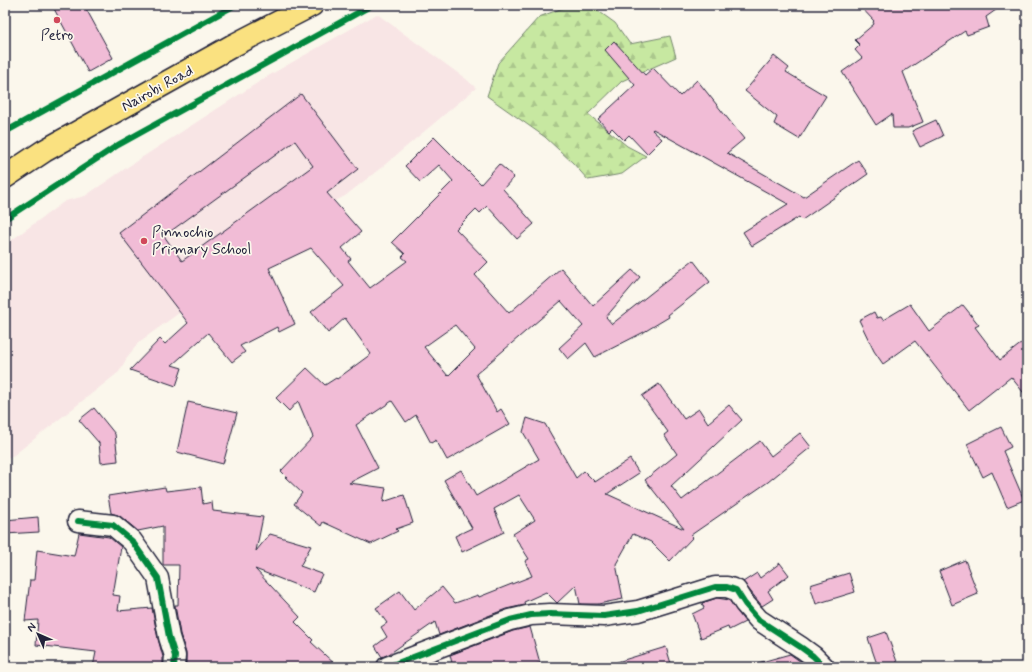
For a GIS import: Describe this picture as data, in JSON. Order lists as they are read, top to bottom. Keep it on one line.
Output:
{"streets":{"highway":["Nairobi Road"]},"places":["Petro","Pinnochio Primary School"],"north":"top left"}
